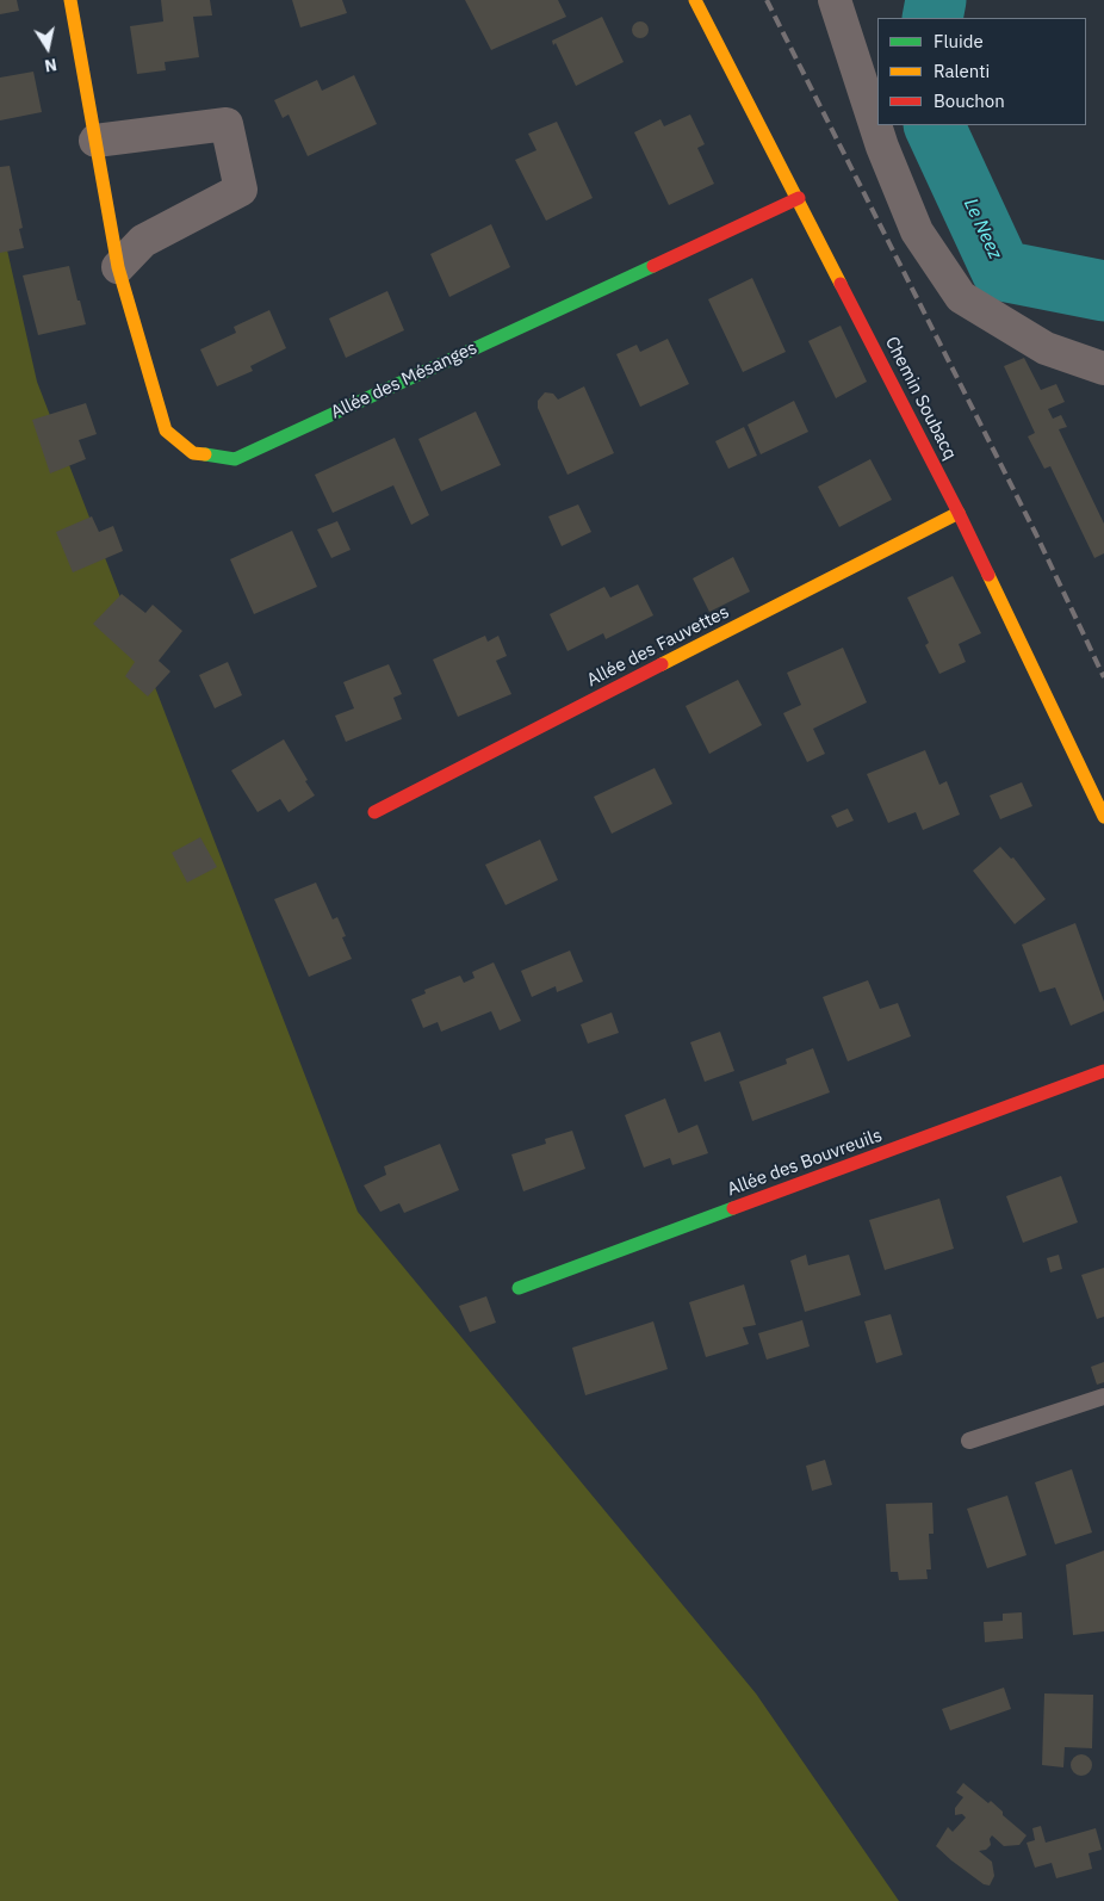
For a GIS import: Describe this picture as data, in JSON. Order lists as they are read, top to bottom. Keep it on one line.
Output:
{"streets":{"street":["Allée des Mésanges","Chemin Soubacq","Allée des Fauvettes","Allée des Bouvreuils"]},"crossings":[["Allée des Mésanges","Chemin Soubacq"],["Chemin Soubacq","Allée des Fauvettes"]],"water":["Le Neez"],"legend":["Fluide","Ralenti","Bouchon"],"north":"bottom"}
